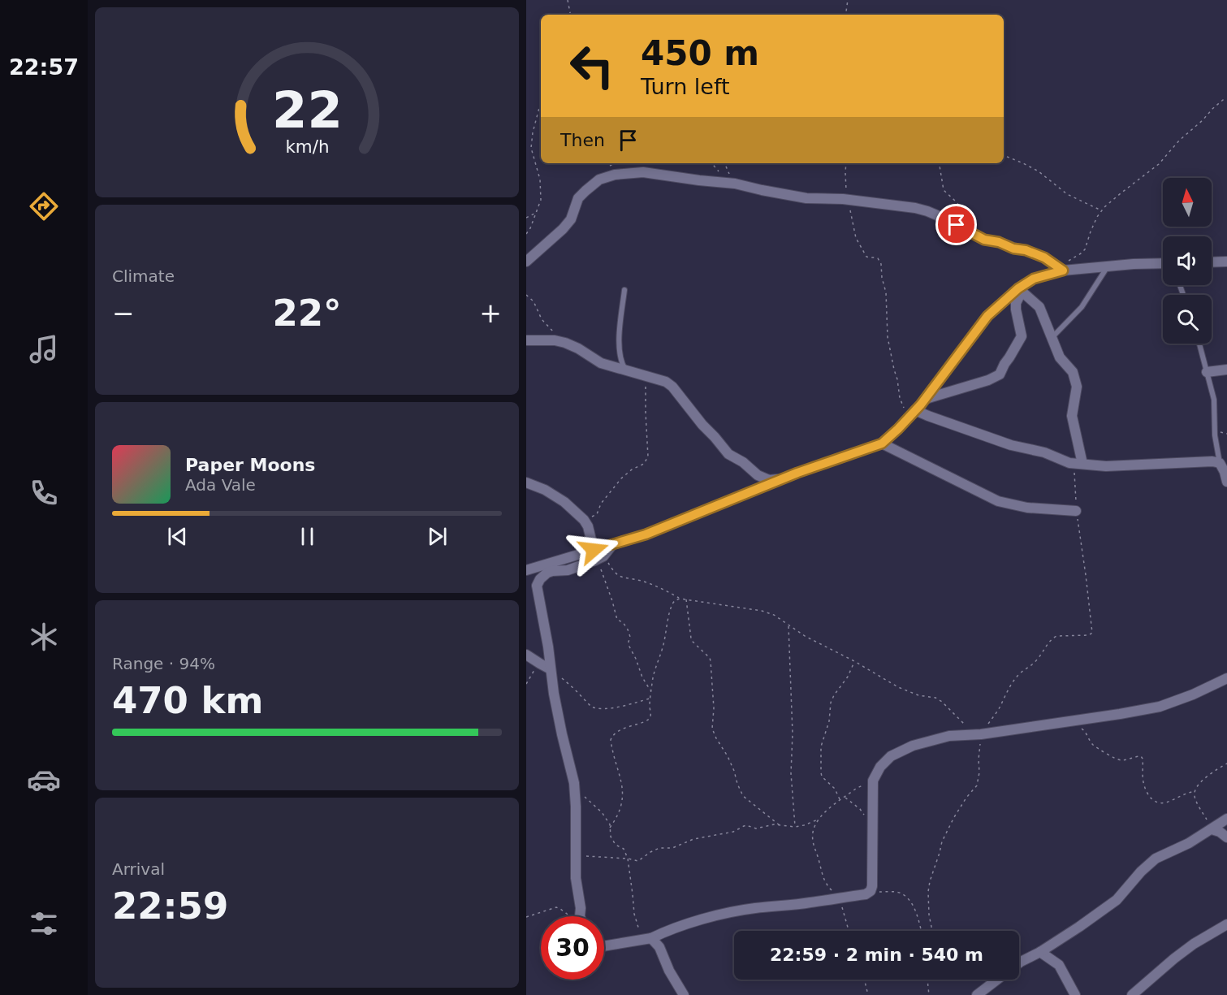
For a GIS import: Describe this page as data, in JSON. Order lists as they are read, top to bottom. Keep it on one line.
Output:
{"north":"top","page":{"tabs":"22:57","turn":["450 m","Turn left"],"then":"Then","tile":["Climate",["Range · 94%","470 km"],["Arrival","22:59"]],"heat":["−","22°","+"],"song":["Paper Moons","Ada Vale"],"limit":"30","trip":"22:59 · 2 min · 540 m","gauge":["22","km/h"]}}
